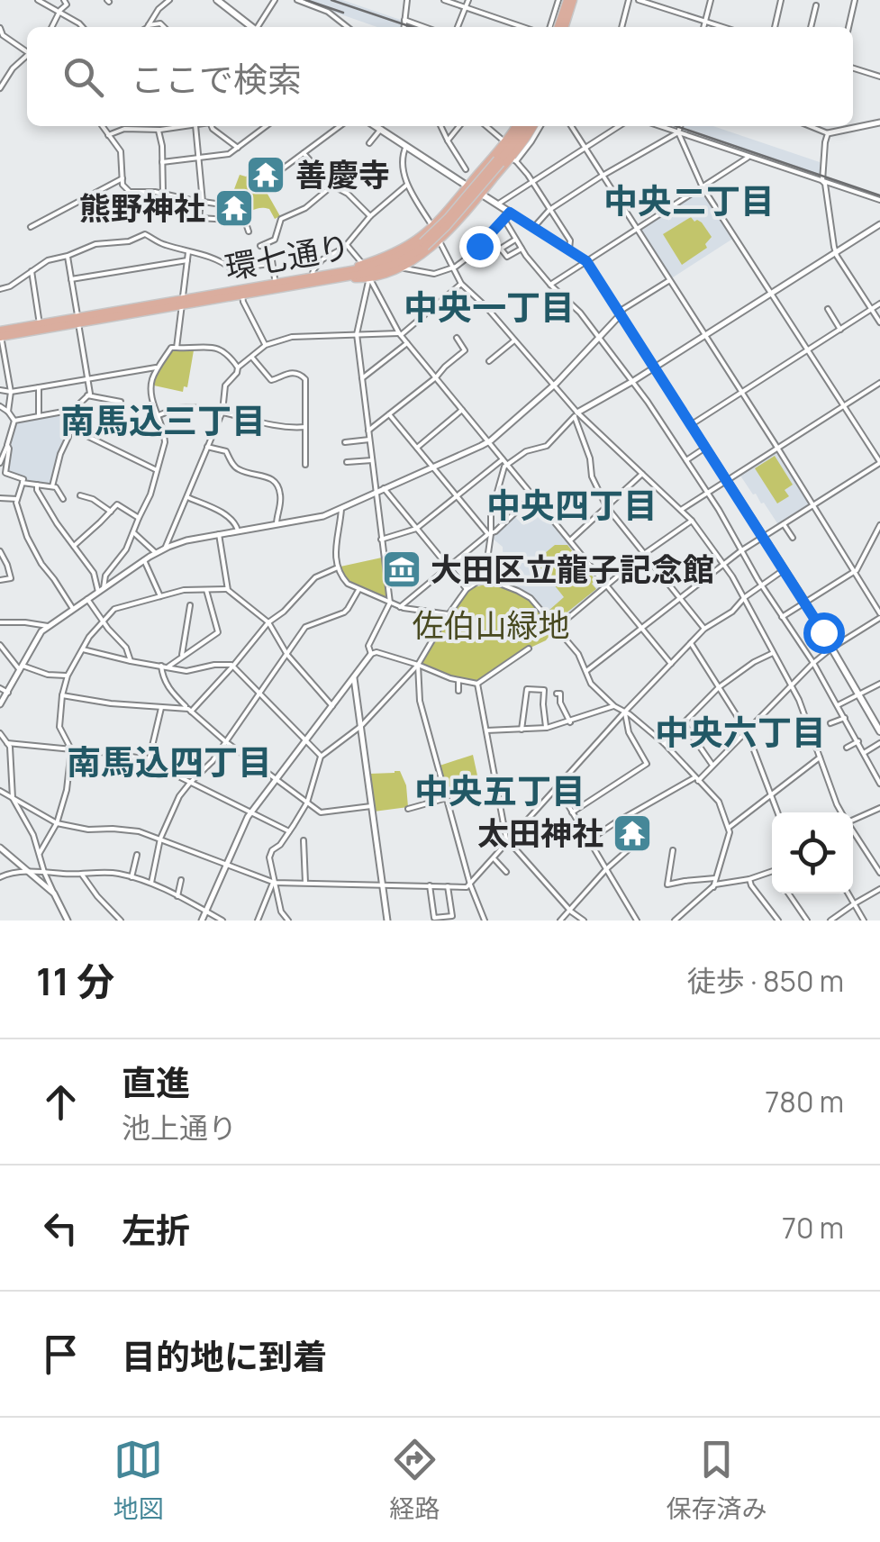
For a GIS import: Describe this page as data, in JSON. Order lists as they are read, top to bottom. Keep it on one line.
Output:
{"streets":{"main road":["環七通り"]},"districts":["中央二丁目","中央一丁目","南馬込三丁目","中央四丁目","中央六丁目","南馬込四丁目","中央五丁目"],"parks":["佐伯山緑地"],"places":{"temple":["善慶寺","熊野神社","太田神社"],"museum":["大田区立龍子記念館"]},"page":{"search":"ここで検索","heading":["11 分","徒歩 · 850 m"],"list":[["直進","池上通り","780 m"],["左折","70 m"],"目的地に到着"],"nav":["地図","経路","保存済み"]}}
